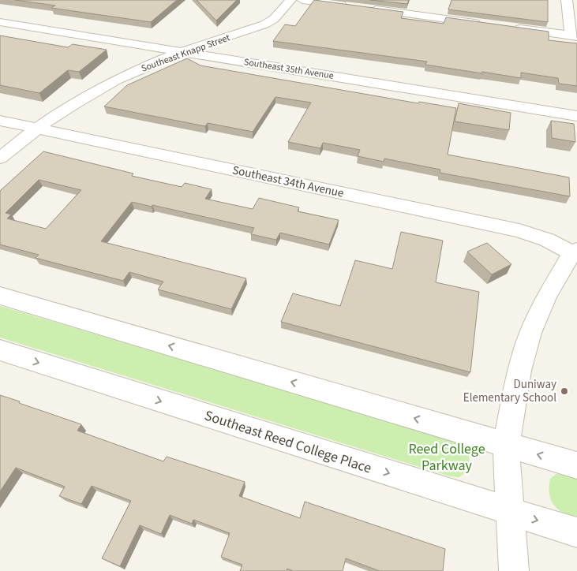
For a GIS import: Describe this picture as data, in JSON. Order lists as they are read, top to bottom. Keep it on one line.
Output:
{"streets":{"street":["Southeast Knapp Street","Southeast 35th Avenue","Southeast 34th Avenue","Southeast Reed College Place"]},"crossings":[["Southeast Knapp Street","Southeast 35th Avenue"],["Southeast Knapp Street","Southeast 34th Avenue"]],"parks":["Reed College Parkway"],"places":["Duniway Elementary School"]}
